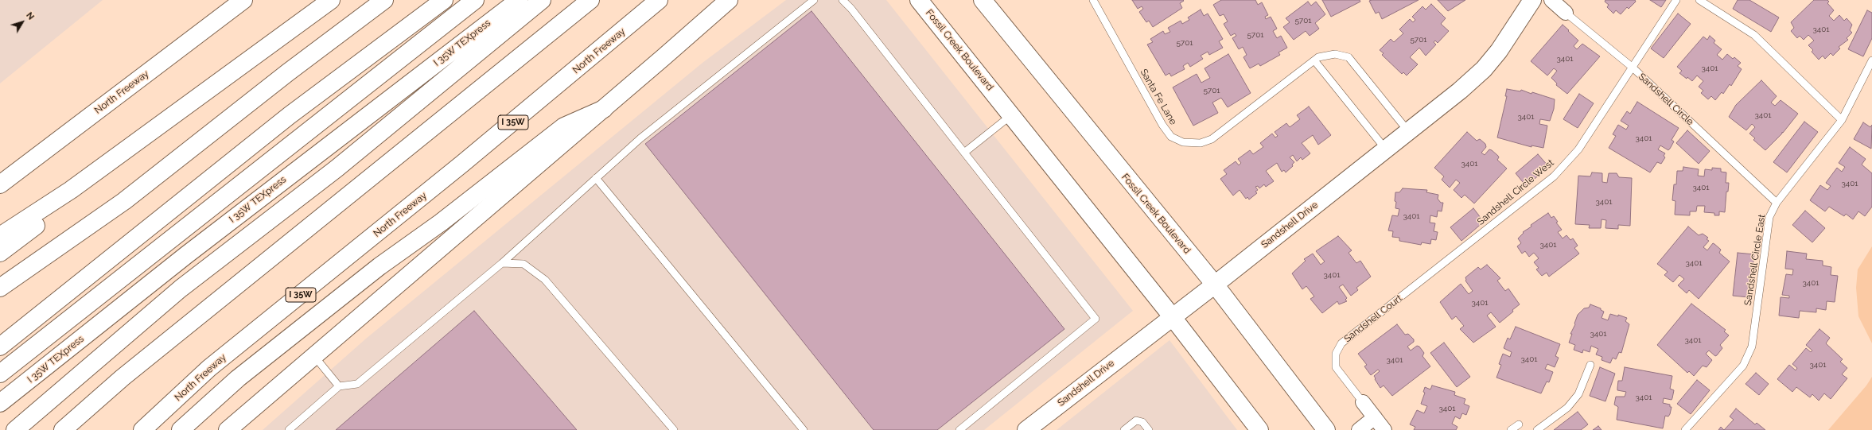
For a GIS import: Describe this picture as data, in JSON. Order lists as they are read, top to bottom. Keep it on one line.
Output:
{"streets":{"main road":["I 35W TEXpress","Fossil Creek Boulevard","North Freeway","I 35W","Sandshell Drive"],"street":["Sandshell Circle","Sandshell Court"],"lane":["Santa Fe Lane","Sandshell Circle West","Sandshell Circle East"]},"crossings":[["Fossil Creek Boulevard","Sandshell Drive"],["Santa Fe Lane","Sandshell Drive"],["Sandshell Circle","Sandshell Circle West"],["Sandshell Circle","Sandshell Circle East"],["Sandshell Circle West","Sandshell Court"]],"house_numbers":["5701","3401","5701","5701","5701","3401","3401","5701","3401","3401","3401","3401","3401","3401","3401","3401","3401","3401","3401","3401","3401","3401","3401","3401","3401","3401","3401","3401"],"north":"top right"}
